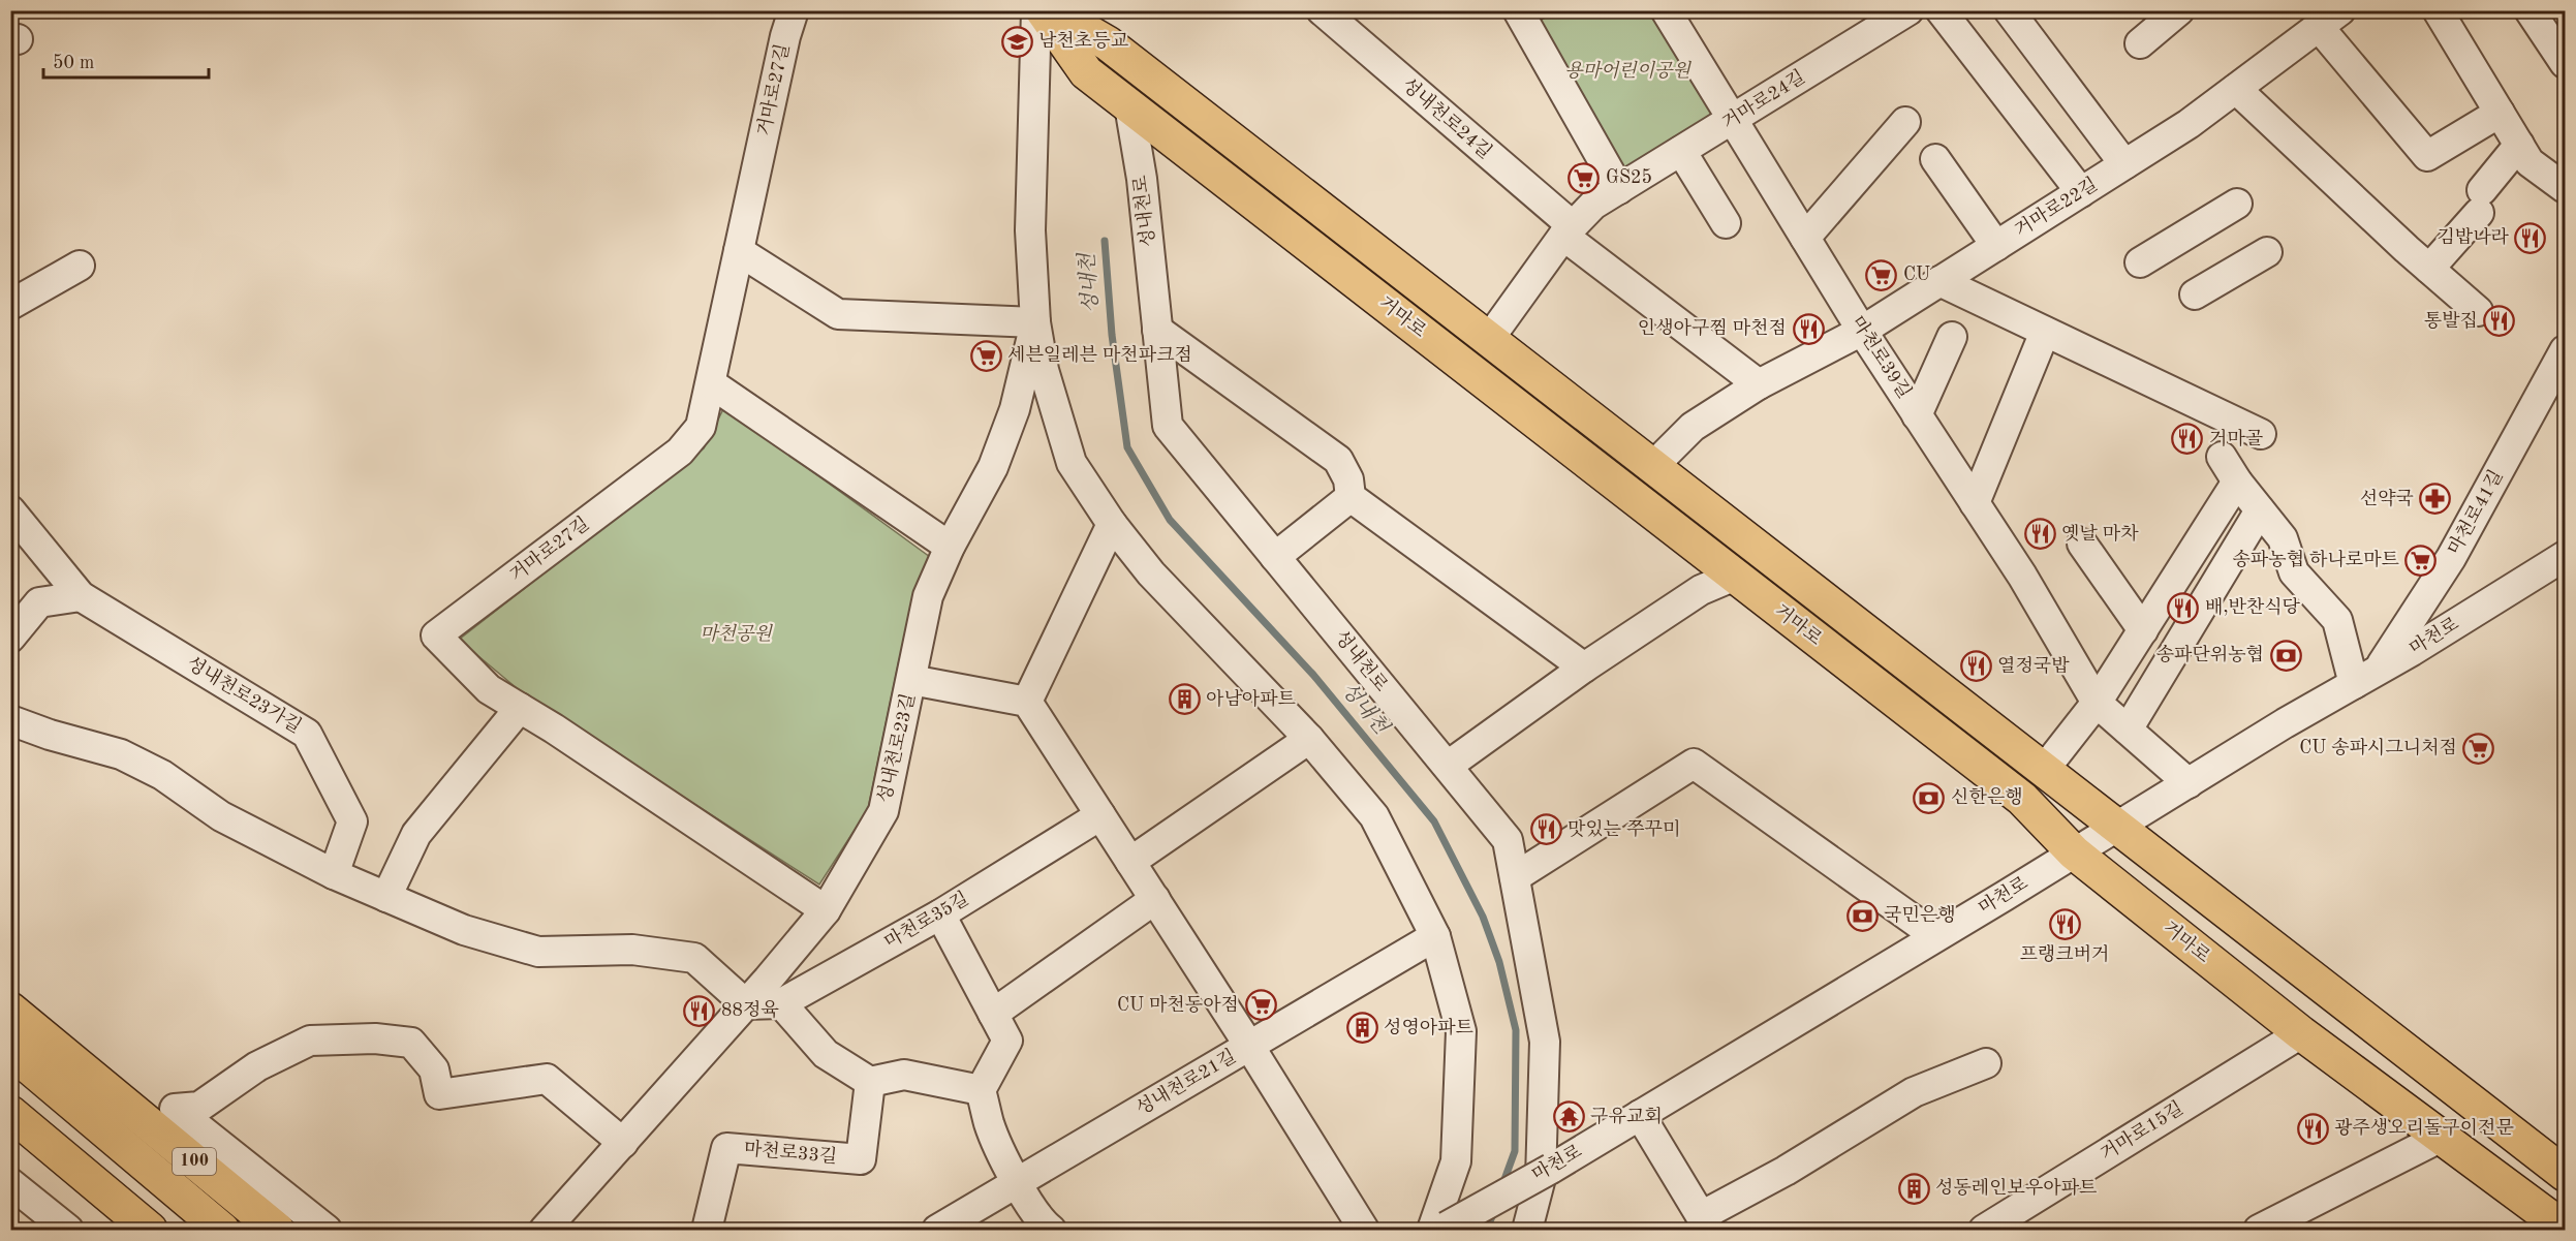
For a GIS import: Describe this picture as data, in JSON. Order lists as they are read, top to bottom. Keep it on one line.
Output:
{"streets":{"main road":["거마로","100"],"street":["거마로27길","거마로24길","성내천로24길","거마로22길","성내천로","마천로39길","마천로41길","마천로","성내천로23가길","성내천로23길","마천로35길","성내천로21길","거마로15길","마천로33길"]},"crossings":[["거마로27길","성내천로23길"],["거마로24길","성내천로24길"],["거마로24길","거마로"],["거마로24길","마천로39길"],["성내천로24길","거마로22길"],["거마로22길","거마로"],["거마로22길","마천로39길"],["성내천로","거마로"],["거마로","마천로"],["거마로","거마로15길"],["마천로39길","마천로"],["마천로41길","마천로"],["성내천로23길","마천로35길"]],"water":["성내천"],"parks":["용마어린이공원","마천공원"],"places":{"school or university":["남천초등교"],"supermarket":["GS25","CU","세븐일레븐 마천파크점","송파농협 하나로마트","CU 송파시그니처점","CU 마천동아점"],"restaurant":["김밥나라","통발집","인생아구찜 마천점","거마골","옛날 마차","배,반찬식당","열정국밥","맛있는 쭈꾸미","프랭크버거","88정육","광주생오리돌구이전문"],"pharmacy":["선약국"],"bank":["송파단위농협","신한은행","국민은행"],"building":["아남아파트","성영아파트","성동레인보우아파트"],"temple":["구유교회"]},"scale_bar":"50 m"}
